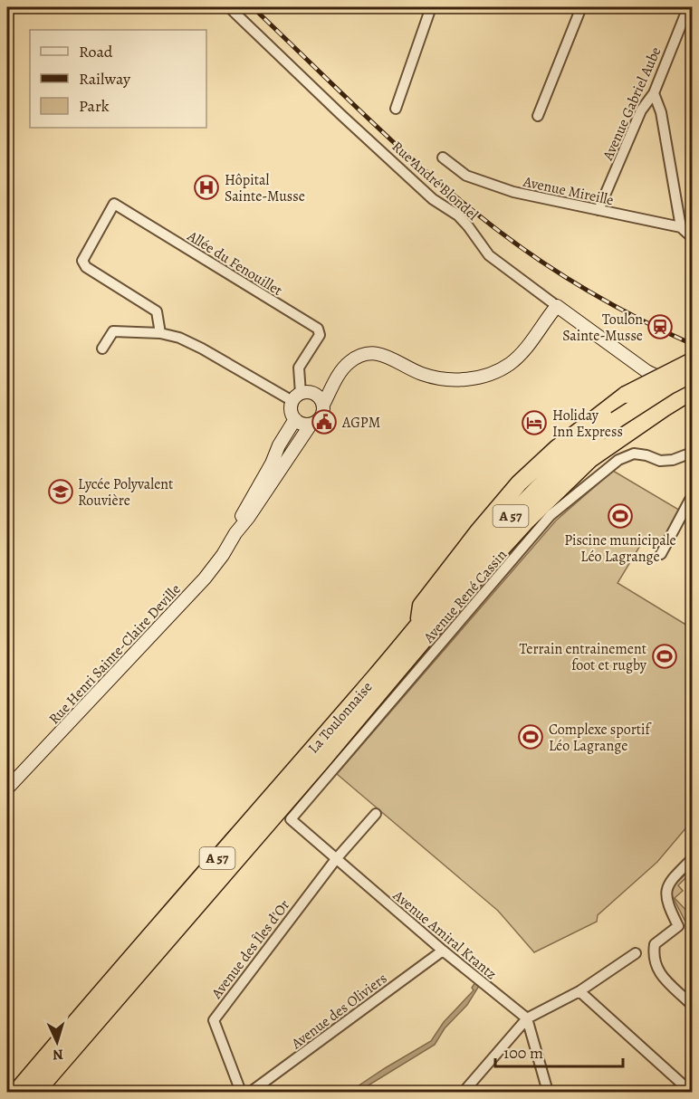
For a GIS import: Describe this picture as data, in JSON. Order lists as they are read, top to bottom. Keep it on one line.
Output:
{"streets":{"highway":["A 57","La Toulonnaise"],"main road":["Rue André Blondel","Rue Henri Sainte-Claire Deville"],"street":["Avenue Gabriel Aube","Avenue Mireille","Allée du Fenouillet","Avenue René Cassin","Avenue Amiral Krantz","Avenue des Îles d'Or","Avenue des Oliviers"]},"crossings":[["Avenue Gabriel Aube","Avenue Mireille"],["Rue André Blondel","La Toulonnaise"],["Allée du Fenouillet","Rue Henri Sainte-Claire Deville"],["Avenue René Cassin","Avenue Amiral Krantz"],["Avenue Amiral Krantz","Avenue des Îles d'Or"],["Avenue Amiral Krantz","Avenue des Oliviers"]],"places":{"hospital":["Hôpital Sainte-Musse"],"station":["Toulon Sainte-Musse"],"public building":["AGPM"],"hotel":["Holiday Inn Express"],"school or university":["Lycée Polyvalent Rouvière"],"sports":["Piscine municipale Léo Lagrange","Terrain entrainement foot et rugby","Complexe sportif Léo Lagrange"]},"legend":["Road","Railway","Park"],"scale_bar":"100 m","north":"bottom"}
